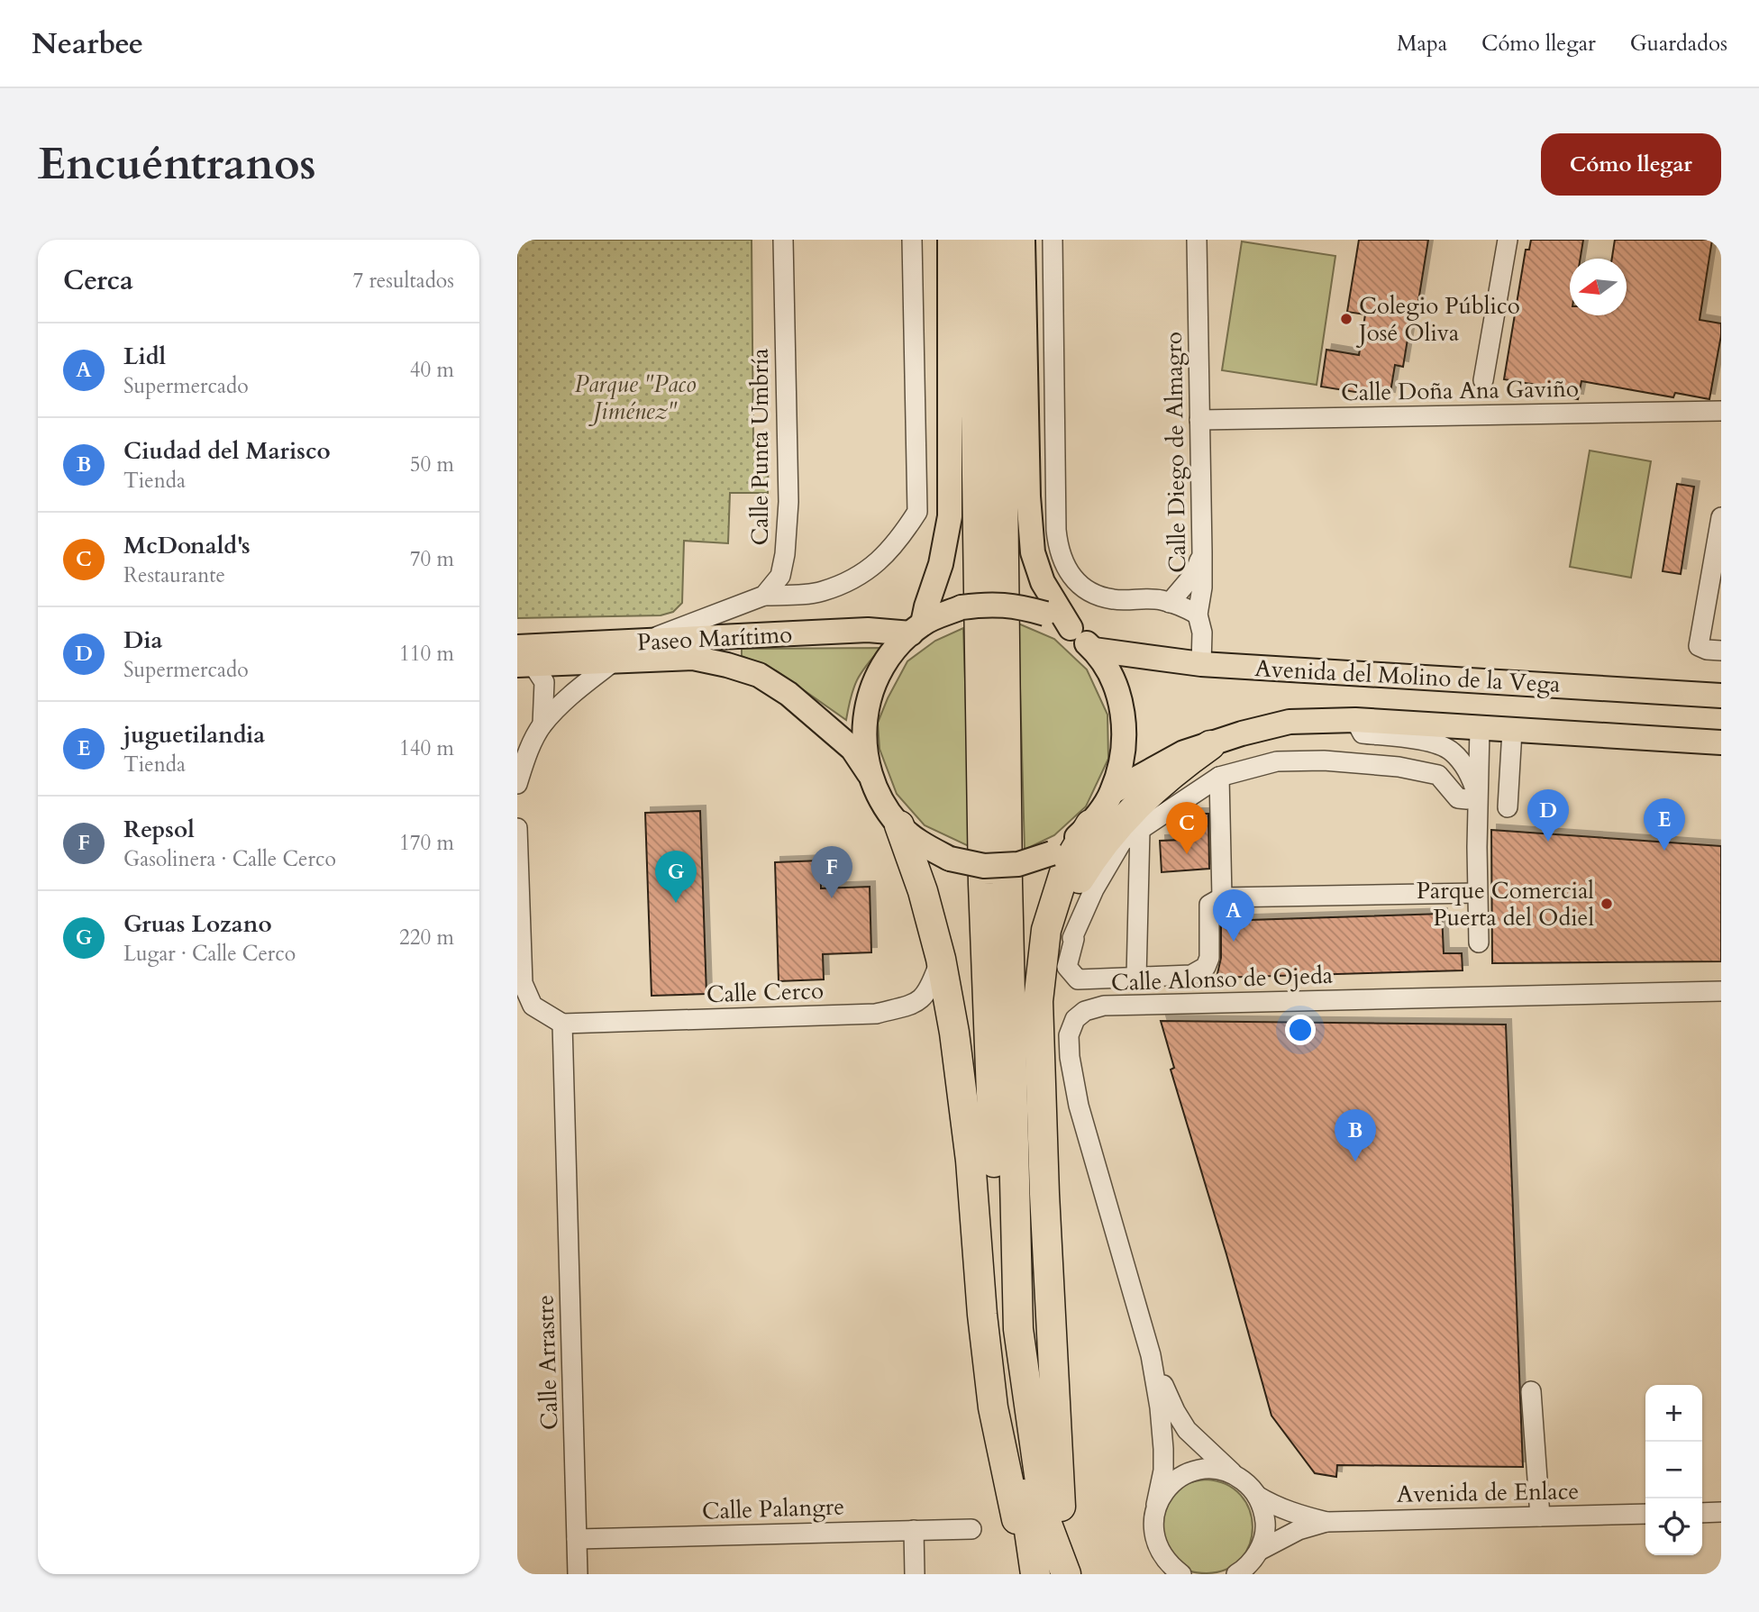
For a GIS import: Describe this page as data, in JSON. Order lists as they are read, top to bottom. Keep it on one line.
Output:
{"streets":{"main road":["Paseo Marítimo","Avenida del Molino de la Vega"],"street":["Calle Doña Ana Gaviño","Calle Punta Umbría","Calle Diego de Almagro","Calle Alonso de Ojeda","Calle Cerco","Calle Arrastre","Avenida de Enlace","Calle Palangre"]},"crossings":[["Calle Doña Ana Gaviño","Calle Diego de Almagro"],["Calle Diego de Almagro","Avenida del Molino de la Vega"],["Calle Alonso de Ojeda","Avenida de Enlace"],["Calle Cerco","Calle Arrastre"],["Calle Arrastre","Calle Palangre"]],"parks":["Parque \"Paco Jiménez\""],"places":["Colegio Público José Oliva","Parque Comercial Puerta del Odiel"],"north":"left","page":{"header":"Nearbee","nav":["Mapa","Cómo llegar","Guardados"],"buttons":"Cómo llegar","title":"Encuéntranos","heading":["Cerca","7 resultados"],"list":[{"mark":"A","name":"Lidl","note":"Supermercado","value":"40 m"},{"mark":"B","name":"Ciudad del Marisco","note":"Tienda","value":"50 m"},{"mark":"C","name":"McDonald's","note":"Restaurante","value":"70 m"},{"mark":"D","name":"Dia","note":"Supermercado","value":"110 m"},{"mark":"E","name":"juguetilandia","note":"Tienda","value":"140 m"},{"mark":"F","name":"Repsol","note":"Gasolinera · Calle Cerco","value":"170 m"},{"mark":"G","name":"Gruas Lozano","note":"Lugar · Calle Cerco","value":"220 m"}],"pins":["D","E","C","F","G","A","B"],"map_buttons":["+","−"]}}
